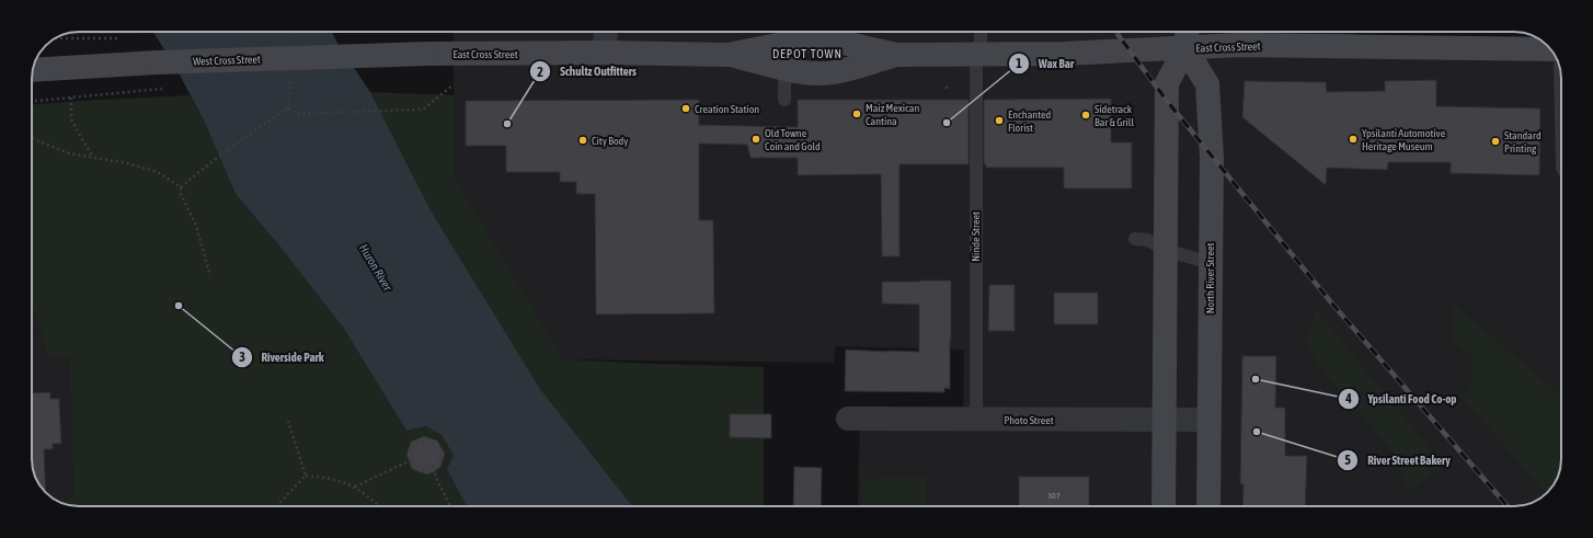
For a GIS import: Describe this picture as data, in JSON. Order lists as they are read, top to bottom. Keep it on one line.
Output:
{"streets":{"street":["East Cross Street","West Cross Street","North River Street","Photo Street"],"lane":["Ninde Street"]},"crossings":[["East Cross Street","West Cross Street"],["East Cross Street","Ninde Street"],["East Cross Street","North River Street"],["Ninde Street","Photo Street"],["North River Street","Photo Street"]],"districts":["DEPOT TOWN"],"water":["Huron River"],"places":["Creation Station","Maiz Mexican Cantina","Sidetrack Bar & Grill","Enchanted Florist","Wax Bar","Schultz Outfitters","Old Towne Coin and Gold","Ypsilanti Automotive Heritage Museum","City Body","Standard Printing","Riverside Park","Ypsilanti Food Co-op","River Street Bakery"],"house_numbers":["307"]}
